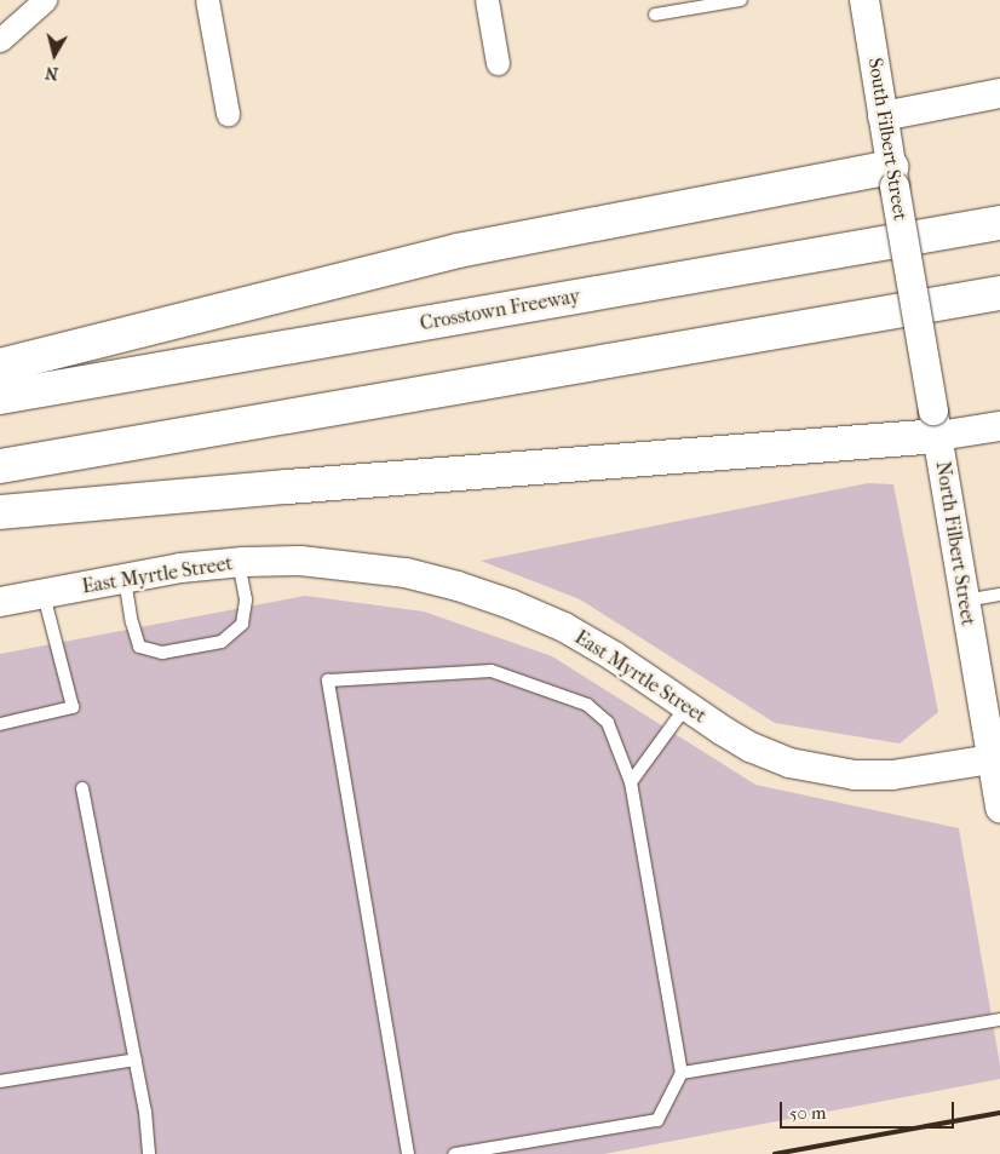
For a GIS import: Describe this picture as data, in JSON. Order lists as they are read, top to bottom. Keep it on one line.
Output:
{"streets":{"highway":["Crosstown Freeway"],"street":["South Filbert Street","North Filbert Street","East Myrtle Street"]},"crossings":[["South Filbert Street","North Filbert Street"],["North Filbert Street","East Myrtle Street"]],"scale_bar":"50 m","north":"bottom"}
